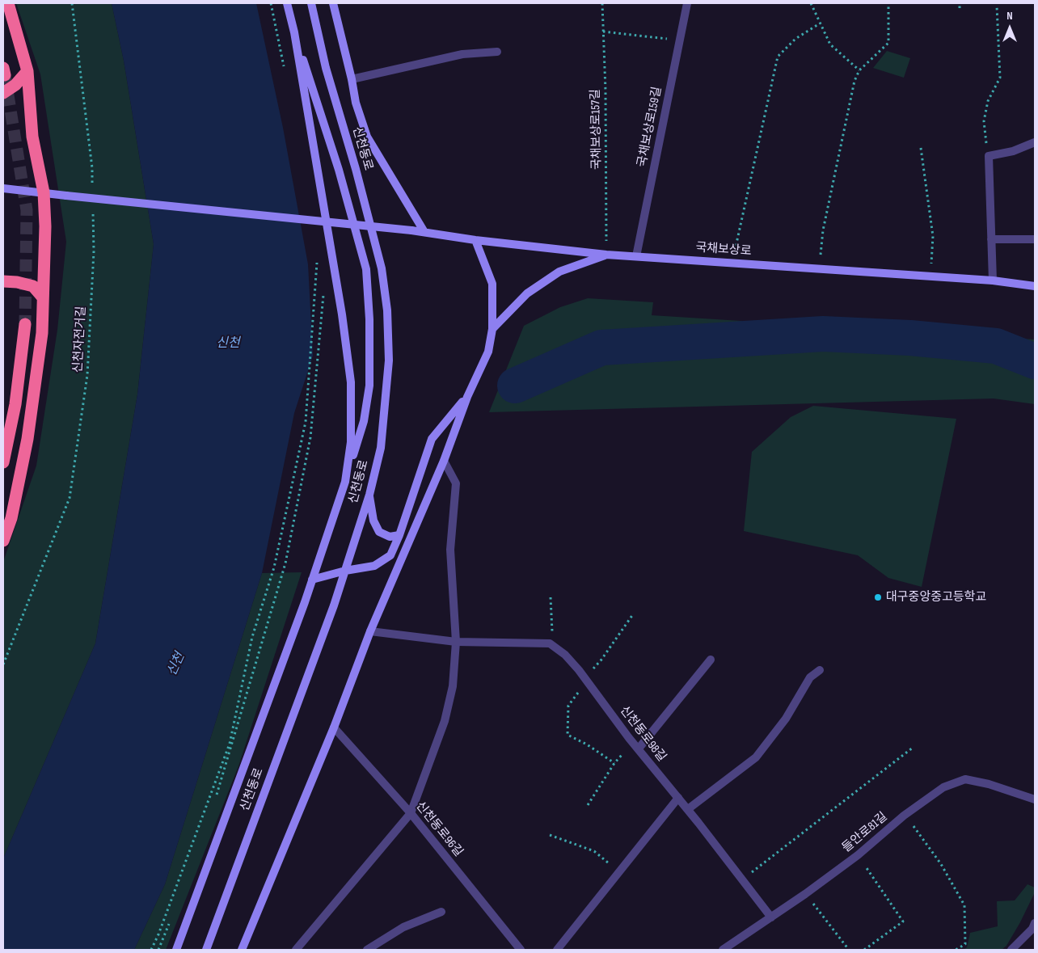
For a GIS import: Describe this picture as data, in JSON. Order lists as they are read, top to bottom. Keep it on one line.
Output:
{"streets":{"main road":["신천동로","국채보상로"],"street":["국채보상로159길","신천동로98길","신천동로96길","들안로81길"],"path":["국채보상로157길","신천자전거길"]},"crossings":[["국채보상로159길","국채보상로"],["국채보상로157길","국채보상로"],["신천동로","국채보상로"],["신천동로98길","들안로81길"]],"water":["신천"],"places":["대구중앙중고등학교"],"north":"top"}
